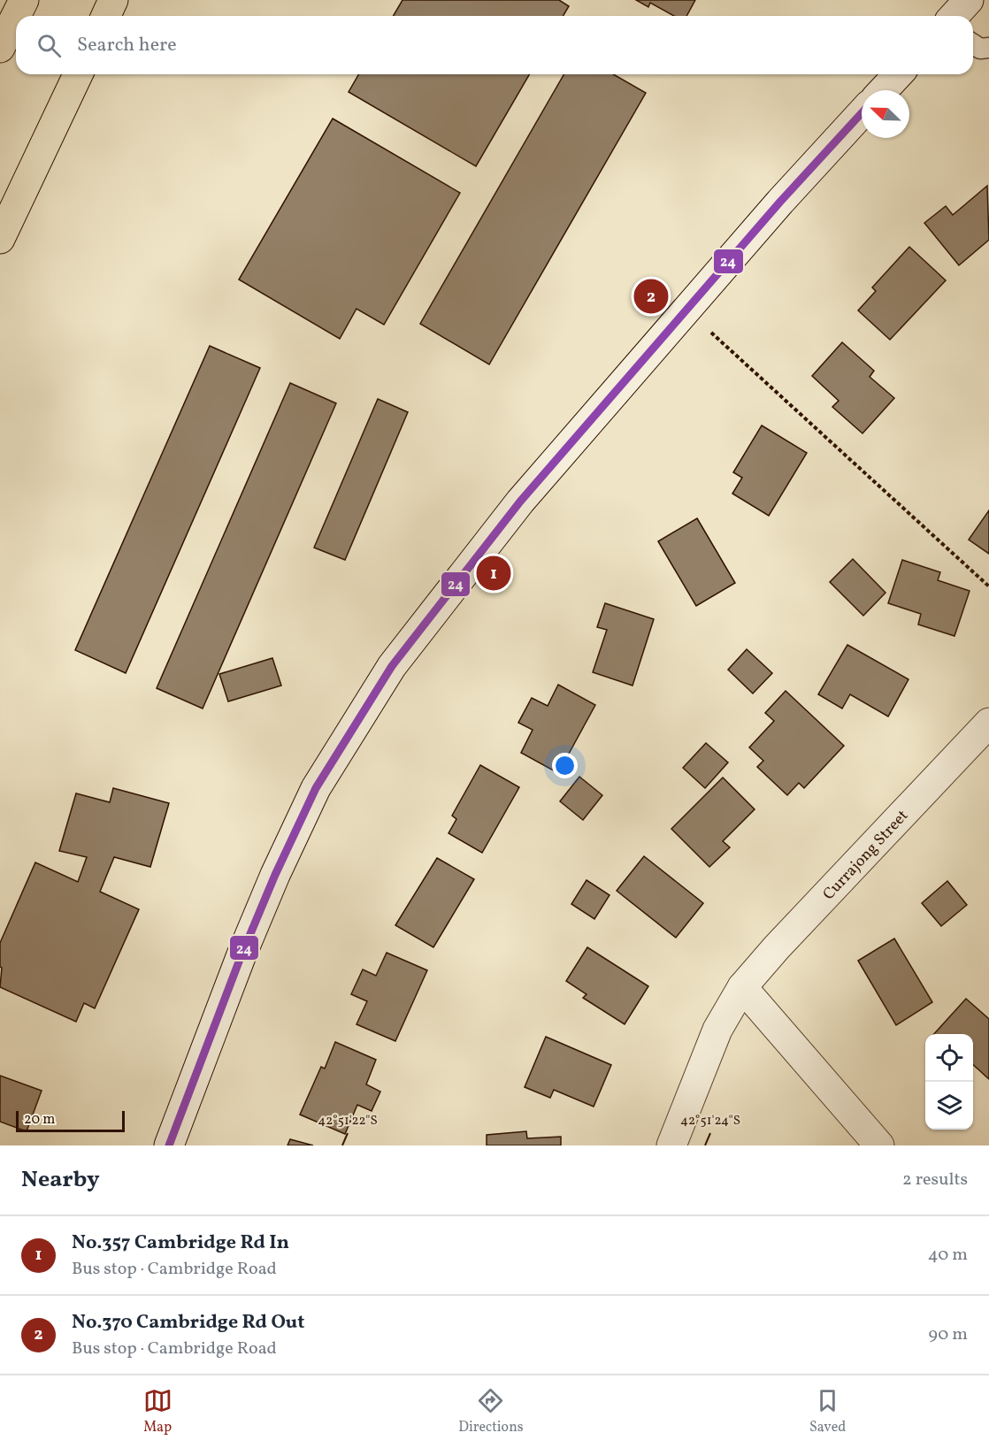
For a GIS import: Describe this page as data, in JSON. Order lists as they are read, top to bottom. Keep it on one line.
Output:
{"streets":{"main road":["Currajong Street"]},"lines":["transit line 24"],"scale_bar":"20 m","north":"top left","page":{"search":"Search here","pins":["2","1"],"scale":"20 m","heading":["Nearby","2 results"],"list":[{"mark":"1","name":"No.357 Cambridge Rd In","note":"Bus stop · Cambridge Road","value":"40 m"},{"mark":"2","name":"No.370 Cambridge Rd Out","note":"Bus stop · Cambridge Road","value":"90 m"}],"nav":["Map","Directions","Saved"]},"coordinates":["42°51'22\"S","42°51'24\"S"]}
